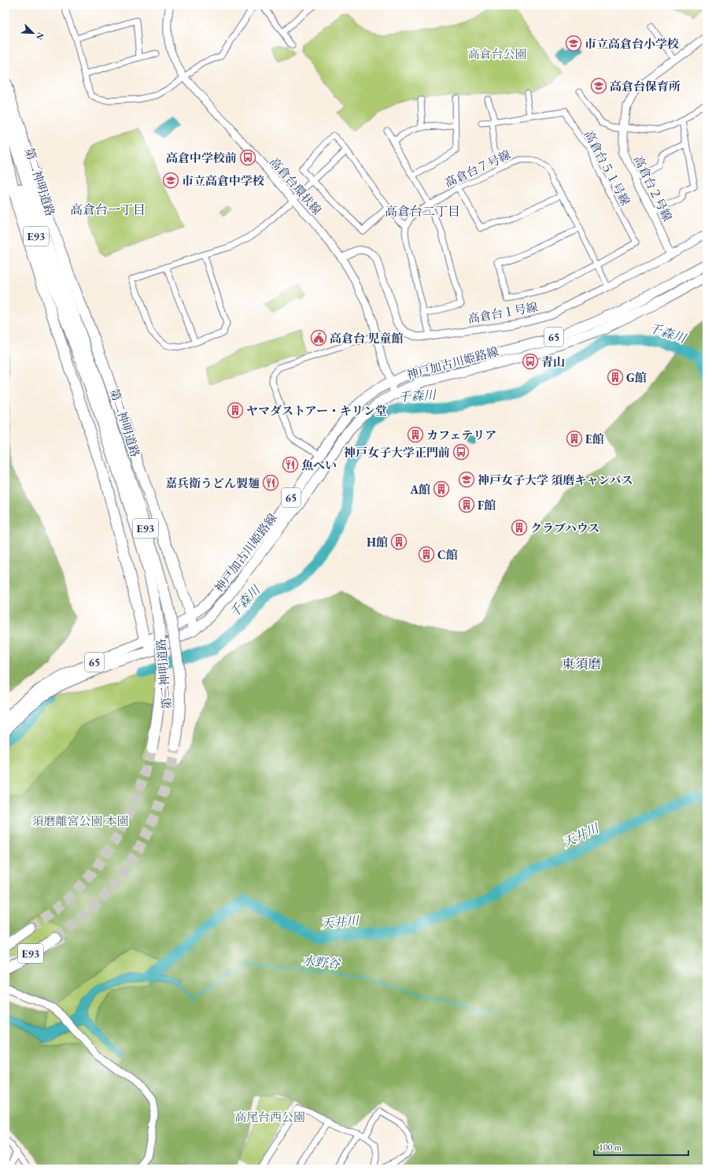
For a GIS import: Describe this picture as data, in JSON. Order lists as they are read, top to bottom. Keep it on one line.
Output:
{"streets":{"highway":["第二神明道路","E93"],"main road":["65","神戸加古川姫路線"],"street":["高倉台５１号線","高倉台７号線","高倉台環状線","高倉台２号線","高倉台１号線"]},"crossings":[["高倉台５１号線","高倉台７号線"],["高倉台７号線","高倉台１号線"],["高倉台環状線","高倉台１号線"],["高倉台環状線","神戸加古川姫路線"],["高倉台２号線","高倉台１号線"]],"districts":["高倉台一丁目","高倉台二丁目","東須磨"],"water":["千森川","天井川","水野谷"],"parks":["高倉台公園","須磨離宮公園 本園","高尾台西公園"],"places":{"school or university":["市立高倉台小学校","高倉台保育所","市立高倉中学校","神戸女子大学 須磨キャンパス"],"bus stop":["高倉中学校前","青山","神戸女子大学正門前"],"public building":["高倉台 児童館"],"building":["G館","ヤマダストアー・キリン堂","カフェテリア","E館","A館","F館","クラブハウス","H館","C館"],"restaurant":["魚べい","嘉兵衛うどん製麺"]},"scale_bar":"100 m","north":"bottom right"}
